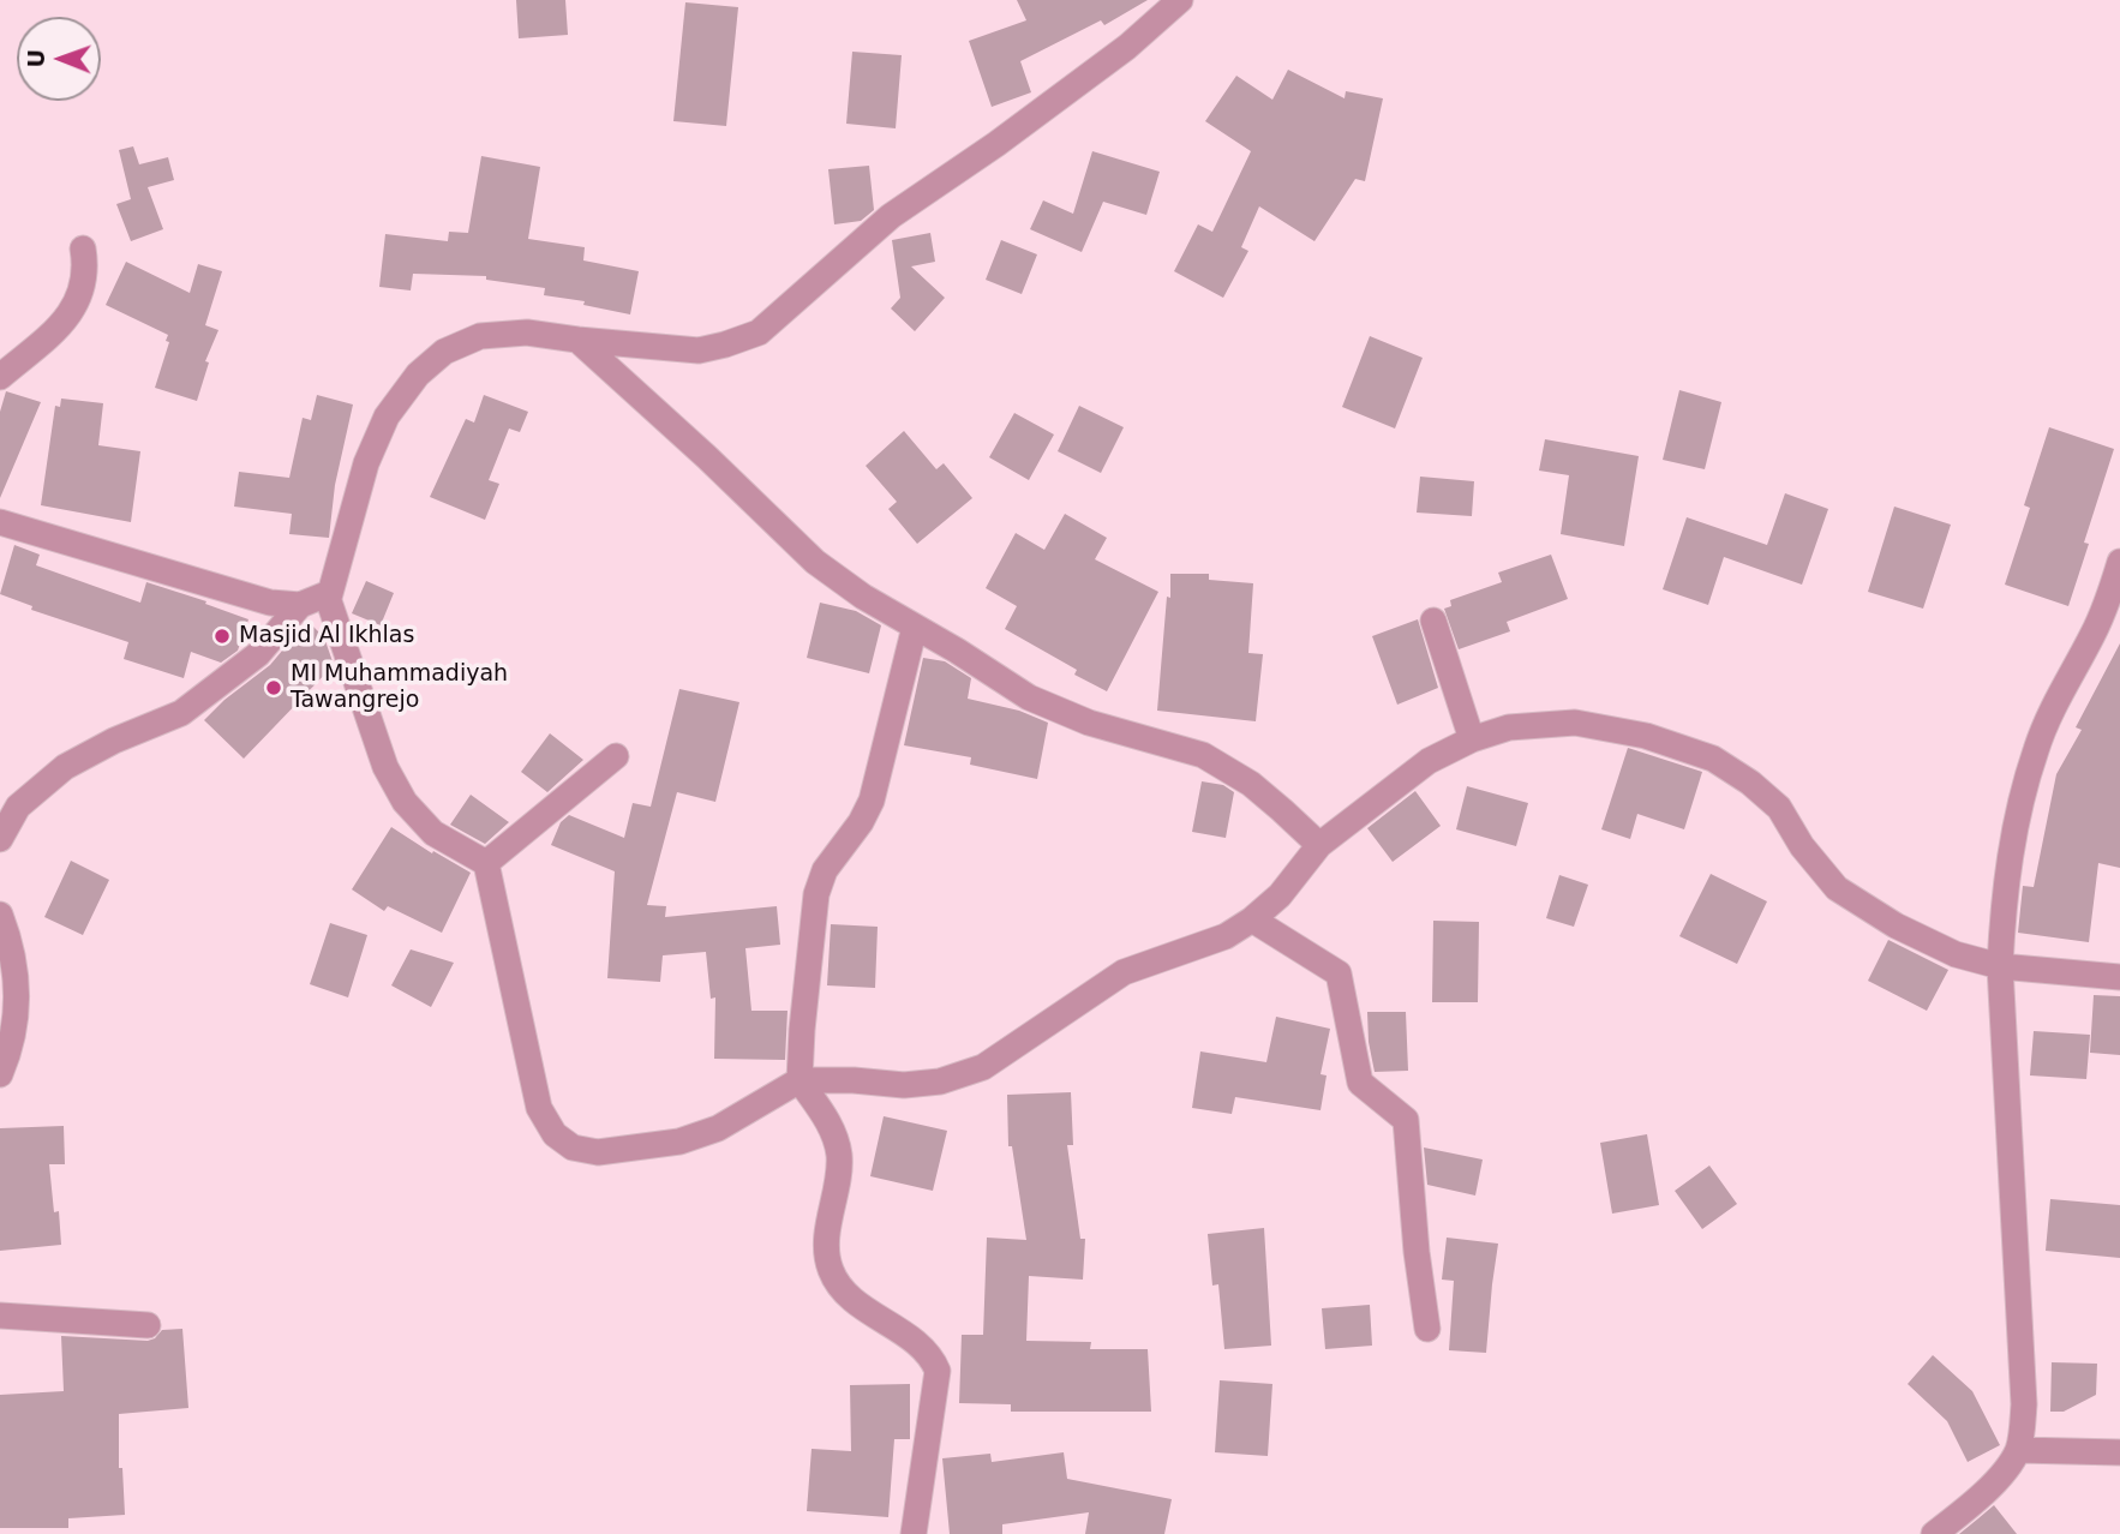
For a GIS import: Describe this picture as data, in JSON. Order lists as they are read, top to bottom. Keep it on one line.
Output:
{"places":["Masjid Al Ikhlas","MI Muhammadiyah Tawangrejo"],"north":"left"}
